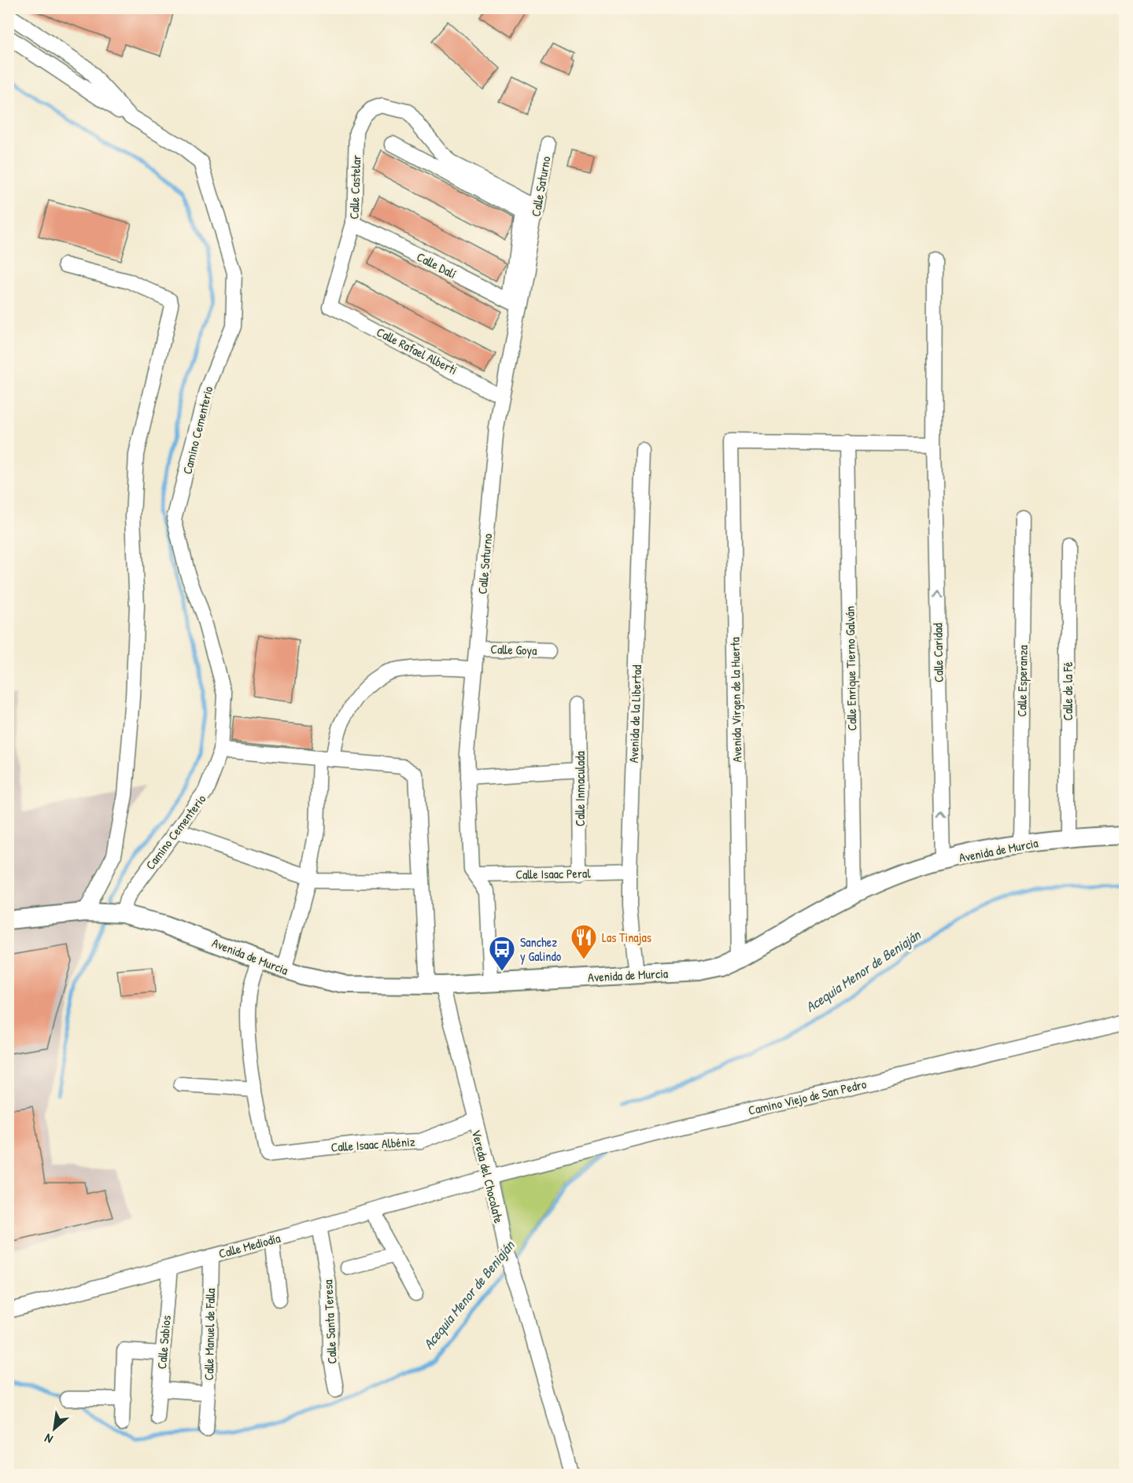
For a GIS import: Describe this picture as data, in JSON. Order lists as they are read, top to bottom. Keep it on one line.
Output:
{"streets":{"main road":["Avenida de Murcia"],"street":["Calle Saturno","Calle Castelar","Calle Dalí","Calle Rafael Alberti","Camino Cementerio","Calle Goya","Calle Caridad","Calle Enrique Tierno Galván","Calle Esperanza","Calle de la Fé","Avenida Virgen de la Huerta","Avenida de la Libertad","Calle Inmaculada","Calle Isaac Peral","Camino Viejo de San Pedro","Calle Isaac Albéniz","Vereda del Chocolate","Calle Mediodía","Calle Santa Teresa","Calle Manuel de Falla","Calle Sabios"]},"crossings":[["Calle Saturno","Calle Castelar"],["Calle Saturno","Calle Dalí"],["Calle Saturno","Calle Rafael Alberti"],["Calle Saturno","Calle Goya"],["Calle Saturno","Avenida de Murcia"],["Calle Saturno","Calle Isaac Peral"],["Calle Castelar","Calle Dalí"],["Calle Castelar","Calle Rafael Alberti"],["Camino Cementerio","Avenida de Murcia"],["Calle Caridad","Avenida de Murcia"],["Calle Enrique Tierno Galván","Avenida Virgen de la Huerta"],["Calle Enrique Tierno Galván","Avenida de Murcia"],["Calle Esperanza","Avenida de Murcia"],["Calle de la Fé","Avenida de Murcia"],["Avenida Virgen de la Huerta","Avenida de Murcia"],["Avenida de la Libertad","Avenida de Murcia"],["Avenida de la Libertad","Calle Isaac Peral"],["Calle Inmaculada","Calle Isaac Peral"],["Avenida de Murcia","Vereda del Chocolate"],["Camino Viejo de San Pedro","Vereda del Chocolate"],["Camino Viejo de San Pedro","Calle Mediodía"],["Calle Isaac Albéniz","Vereda del Chocolate"],["Vereda del Chocolate","Calle Mediodía"],["Calle Mediodía","Calle Santa Teresa"],["Calle Mediodía","Calle Manuel de Falla"],["Calle Mediodía","Calle Sabios"],["Calle Manuel de Falla","Calle Sabios"]],"one_way":["Calle Caridad"],"water":["Acequia Menor de Beniaján"],"places":{"restaurant":["Las Tinajas"],"bus stop":["Sanchez y Galindo"]},"north":"bottom left"}
